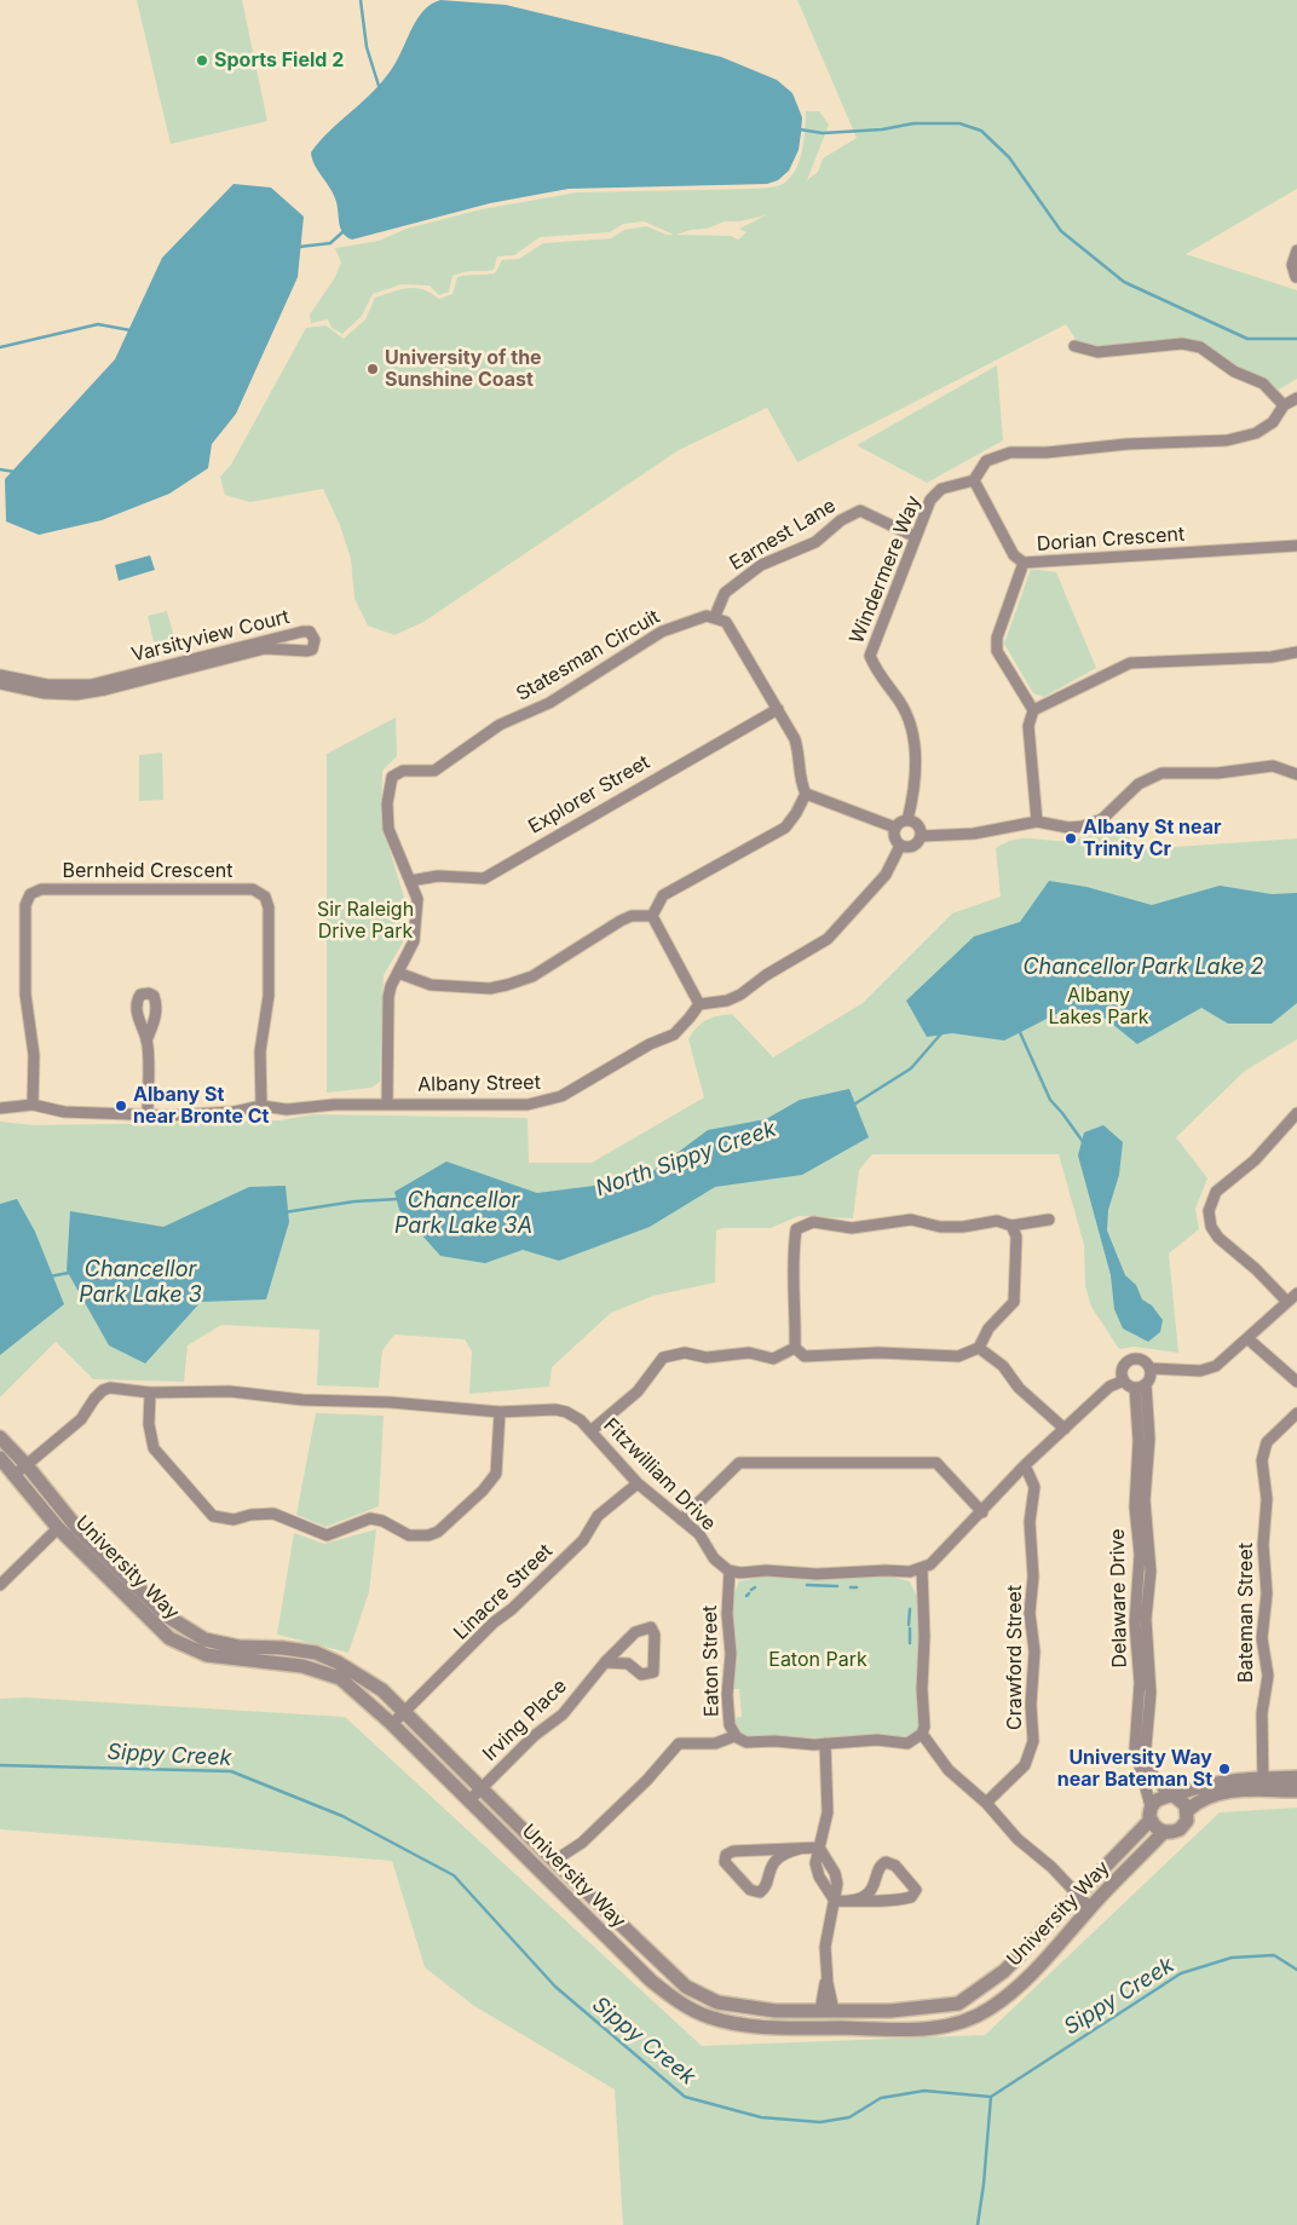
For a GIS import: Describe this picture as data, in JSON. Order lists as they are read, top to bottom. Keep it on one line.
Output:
{"streets":{"street":["Earnest Lane","Dorian Crescent","Windermere Way","Varsityview Court","Statesman Circuit","Explorer Street","Bernheid Crescent","Albany Street","Fitzwilliam Drive","University Way","Linacre Street","Delaware Drive","Bateman Street","Crawford Street","Eaton Street","Irving Place"]},"crossings":[["Earnest Lane","Windermere Way"],["Earnest Lane","Statesman Circuit"],["Dorian Crescent","Windermere Way"],["Statesman Circuit","Explorer Street"],["Bernheid Crescent","Albany Street"],["Fitzwilliam Drive","University Way"],["Fitzwilliam Drive","Linacre Street"],["Fitzwilliam Drive","Eaton Street"],["University Way","Linacre Street"],["University Way","Delaware Drive"],["University Way","Irving Place"]],"water":["Chancellor Park Lake 2","North Sippy Creek","Chancellor Park Lake 3A","Chancellor Park Lake 3","Sippy Creek"],"parks":["Sir Raleigh Drive Park","Albany Lakes Park","Eaton Park"],"places":["Sports Field 2","University of the Sunshine Coast","Albany St near Trinity Cr","Albany St near Bronte Ct","University Way near Bateman St"]}
